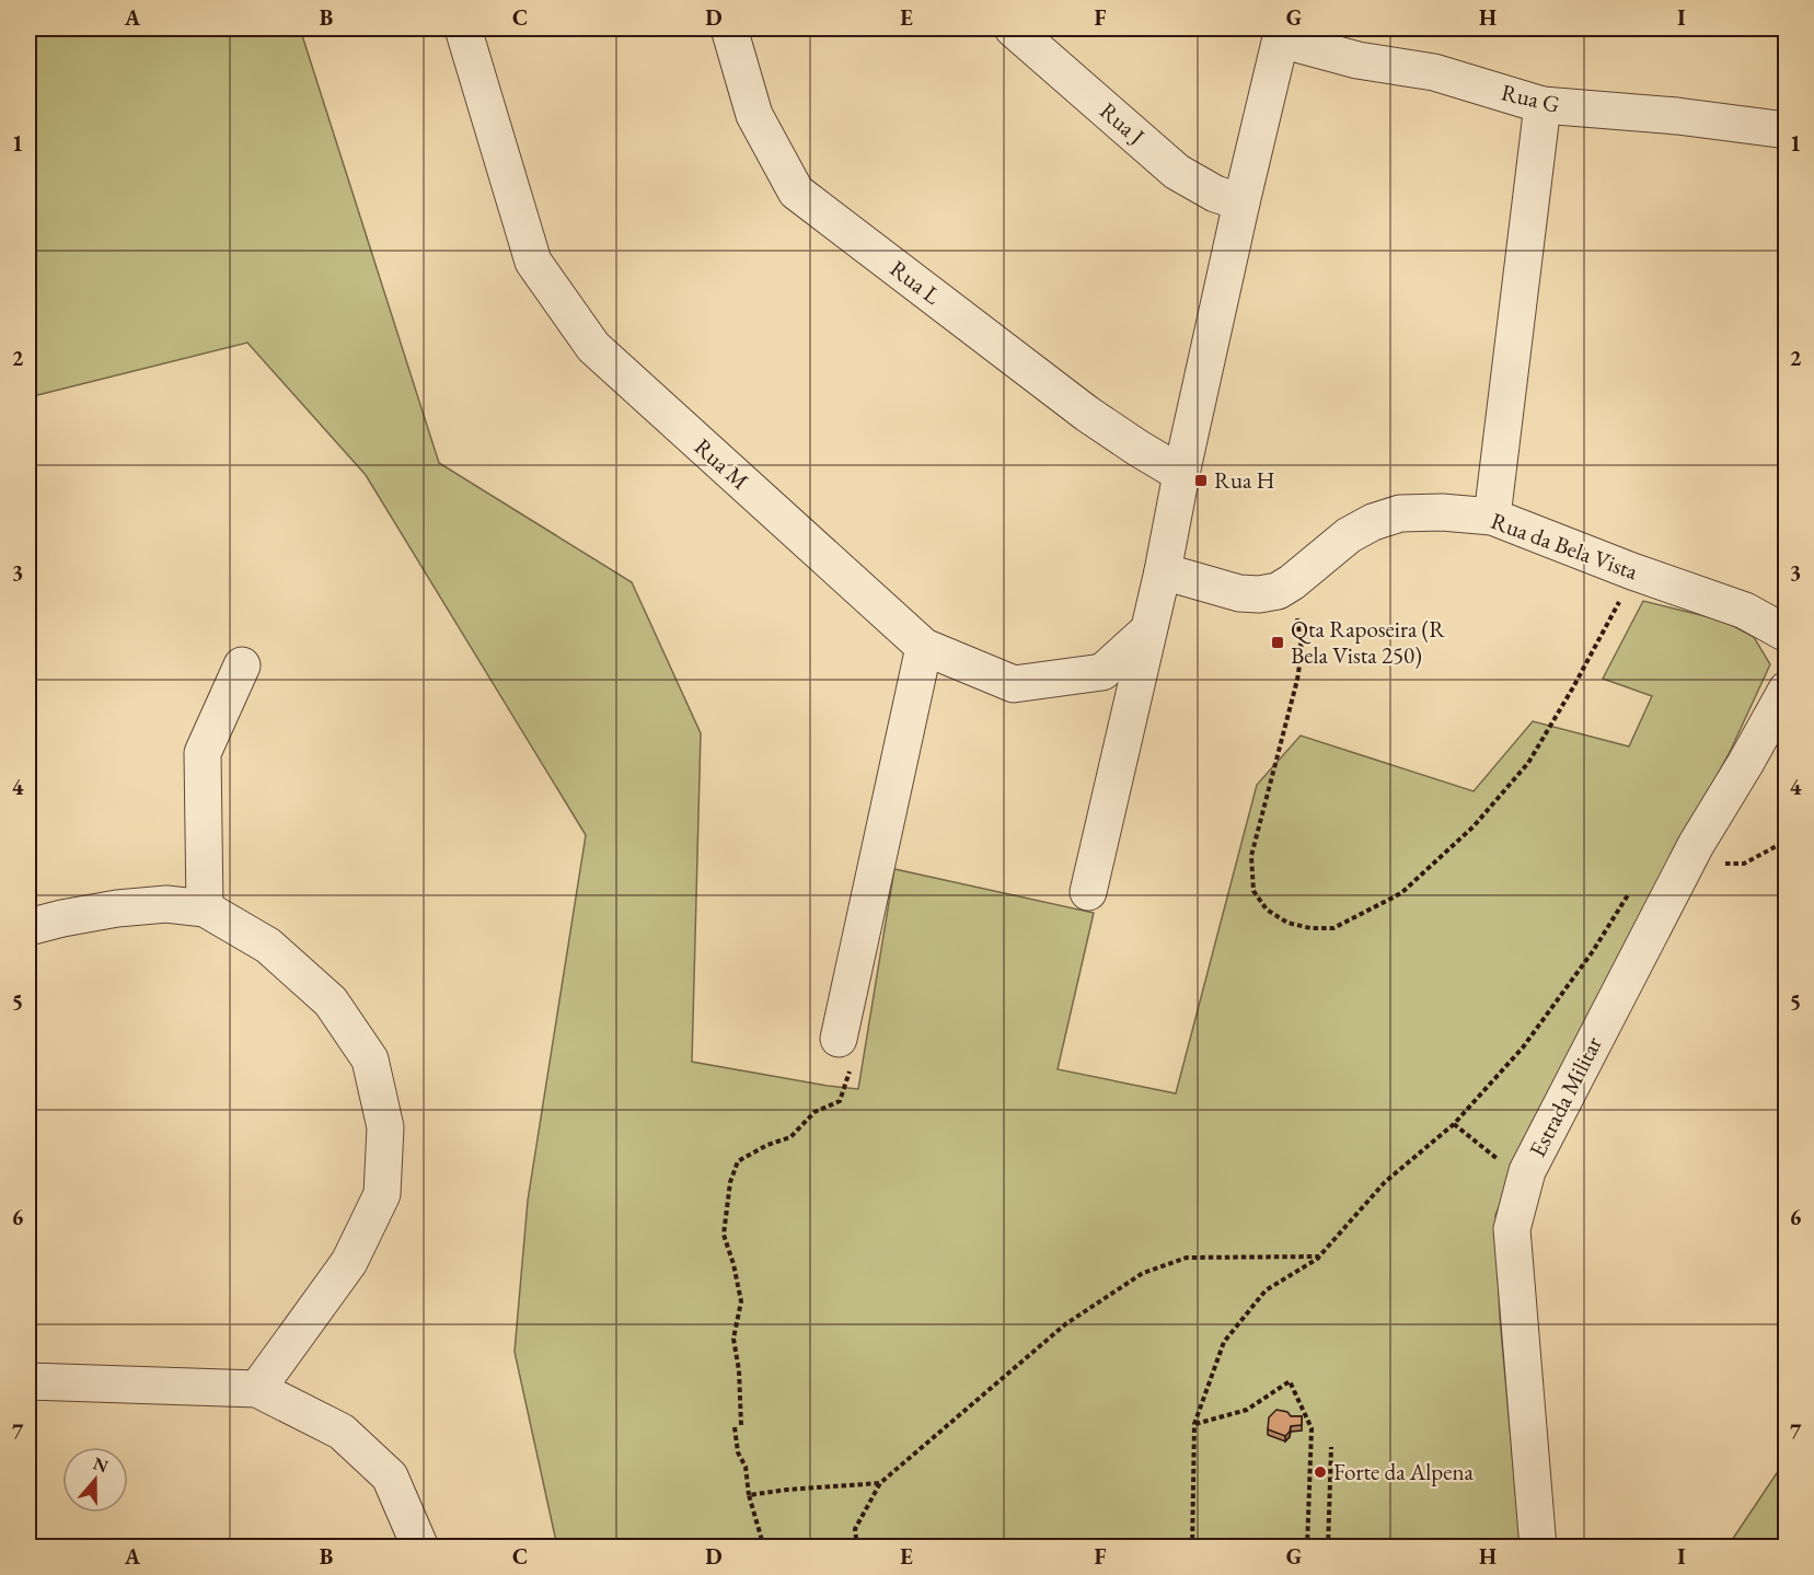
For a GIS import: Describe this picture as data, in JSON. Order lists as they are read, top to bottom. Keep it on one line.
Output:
{"streets":{"street":["Rua G","Rua J","Rua L","Rua M","Rua da Bela Vista","Estrada Militar"]},"places":{"transit":["Rua H","Qta Raposeira (R Bela Vista 250)"],"other":["Forte da Alpena"]},"north":"top","grid":{"columns":["A","B","C","D","E","F","G","H","I"],"rows":["1","2","3","4","5","6","7"]}}
